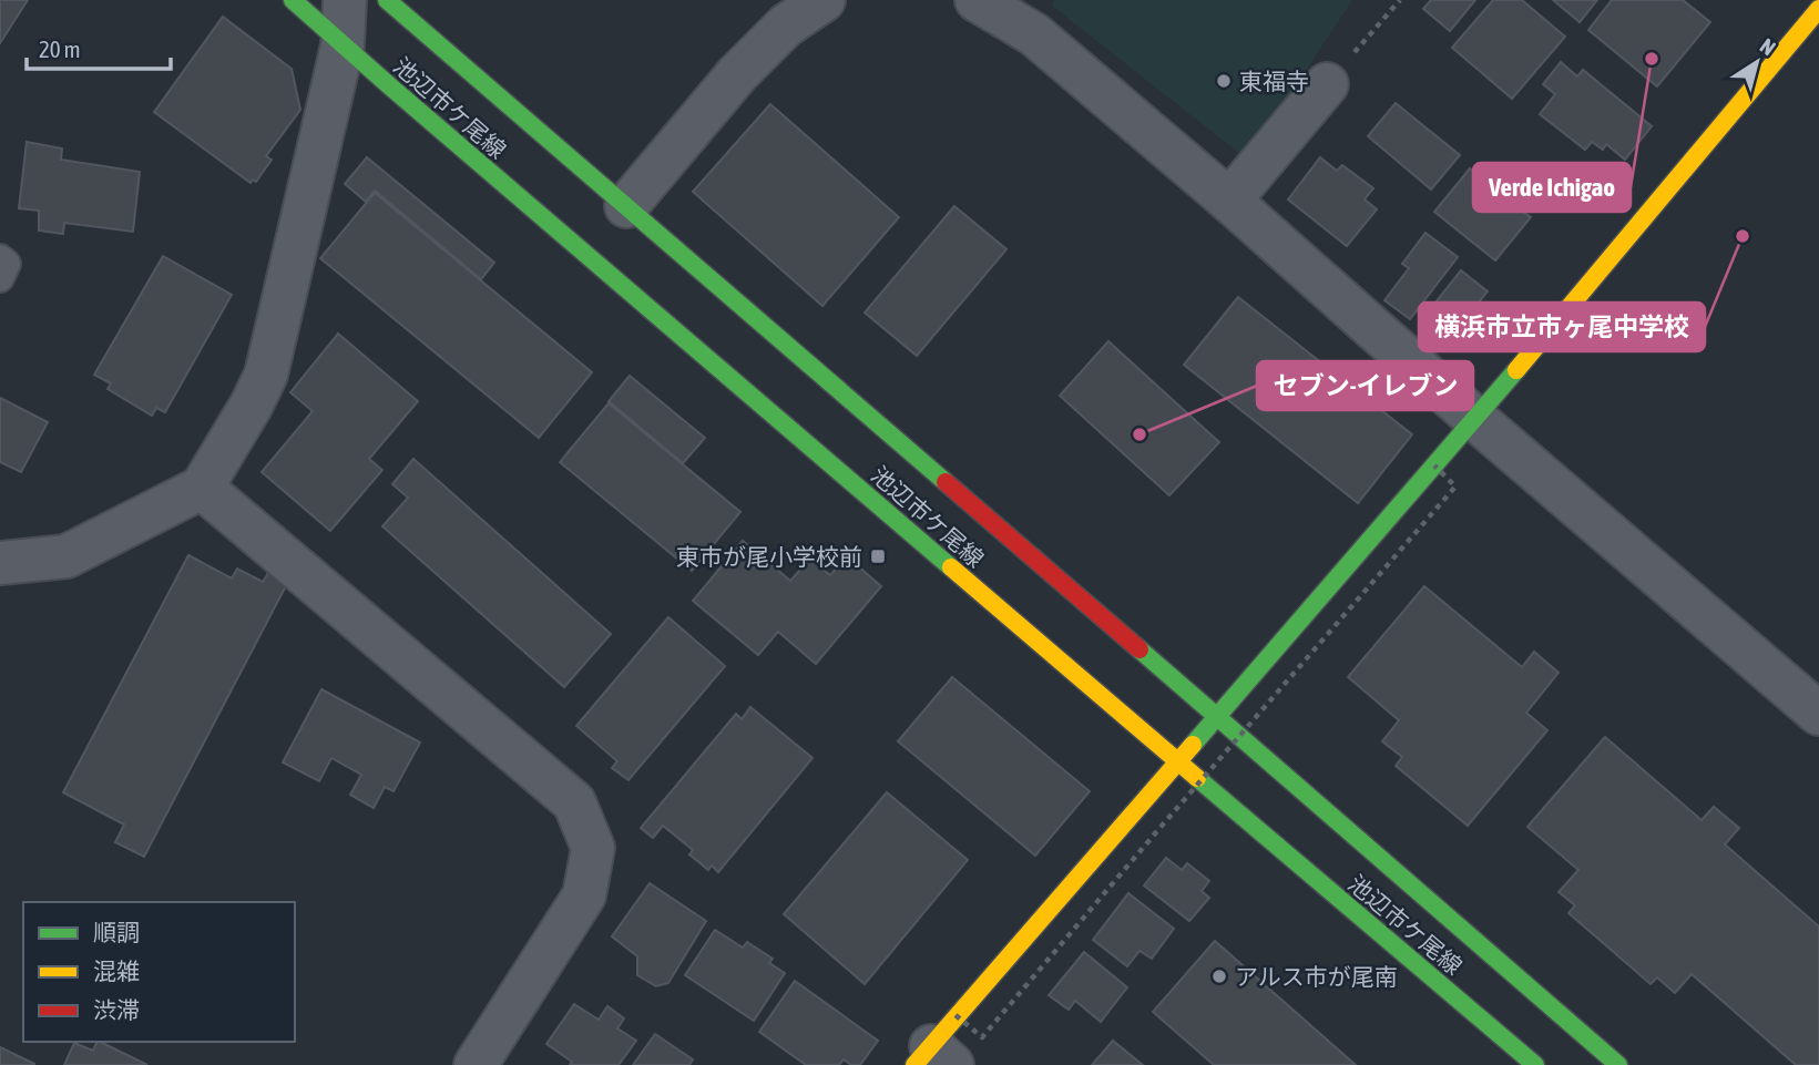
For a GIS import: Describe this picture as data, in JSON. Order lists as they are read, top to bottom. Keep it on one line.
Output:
{"streets":{"street":["池辺市ケ尾線"]},"places":{"other":["Verde Ichigao","東福寺","横浜市立市ヶ尾中学校","セブン-イレブン","アルス市が尾南"],"transit":["東市が尾小学校前"]},"legend":["順調","混雑","渋滞"],"scale_bar":"20 m","north":"top right"}
